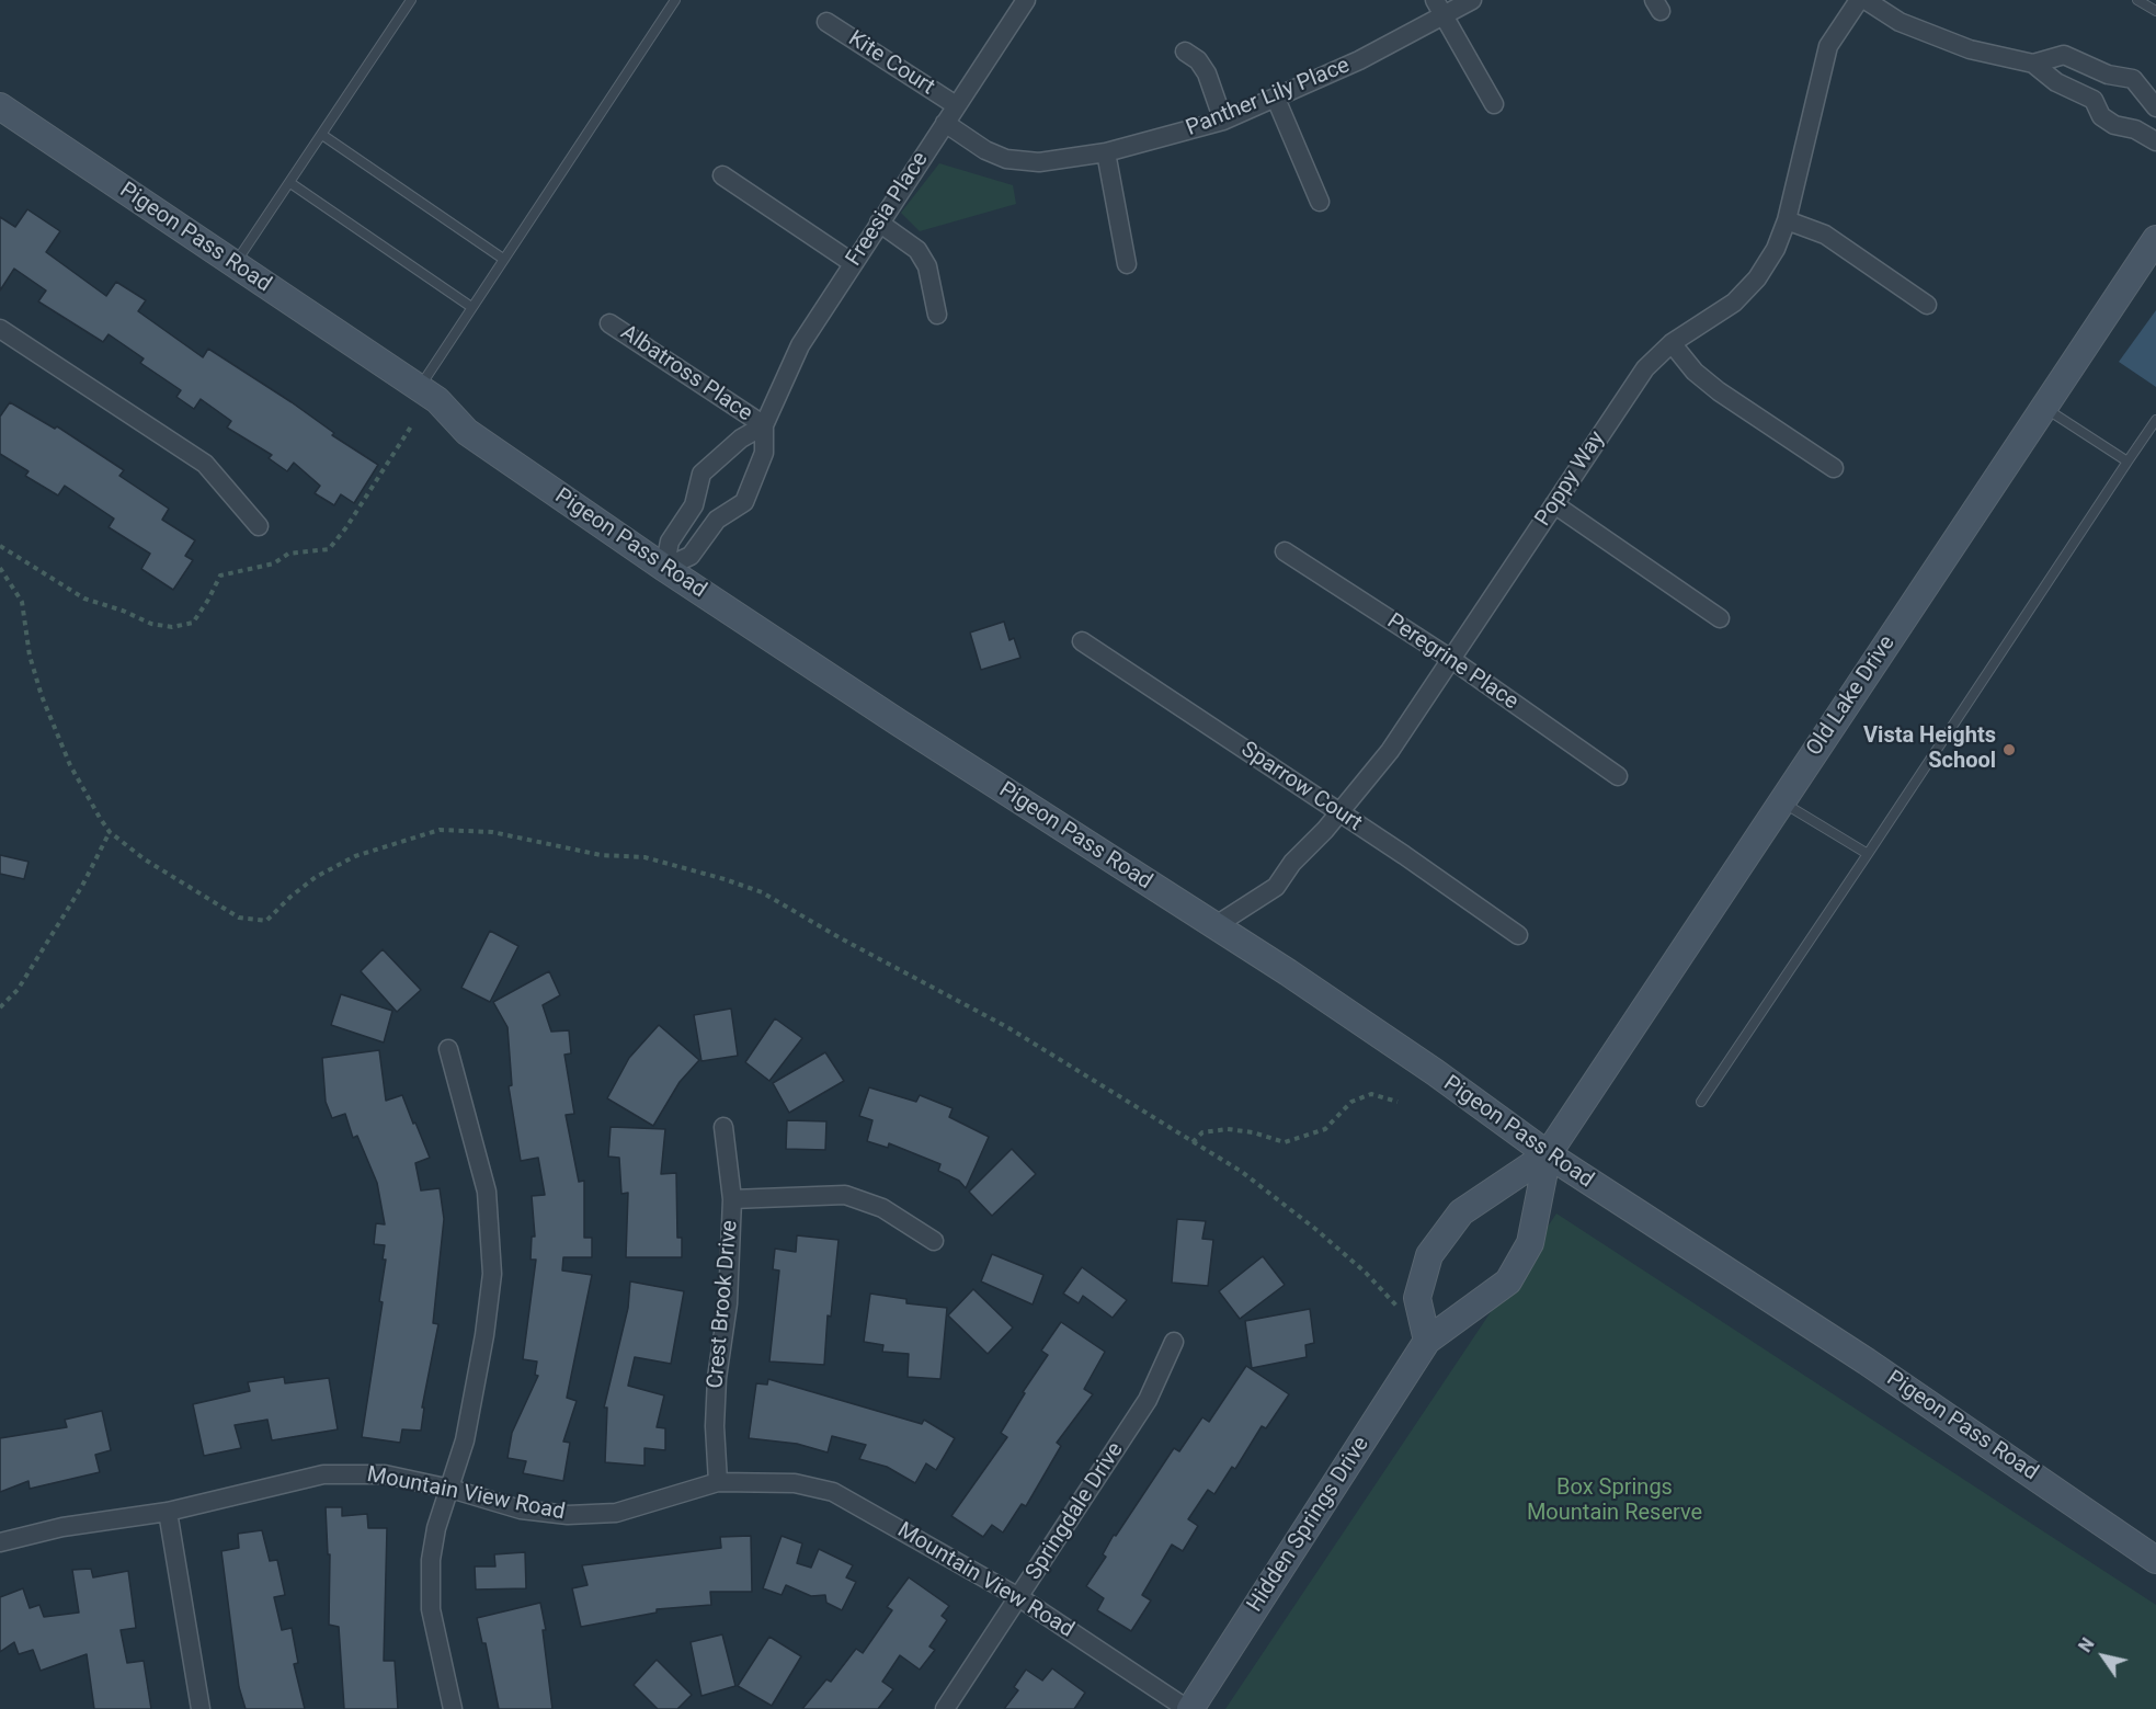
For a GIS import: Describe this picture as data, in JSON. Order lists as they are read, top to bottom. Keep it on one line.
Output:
{"streets":{"main road":["Pigeon Pass Road","Old Lake Drive","Hidden Springs Drive"],"street":["Kite Court","Panther Lily Place","Freesia Place","Albatross Place","Poppy Way","Peregrine Place","Sparrow Court","Crest Brook Drive","Mountain View Road","Springdale Drive"]},"crossings":[["Kite Court","Freesia Place"],["Panther Lily Place","Freesia Place"],["Freesia Place","Albatross Place"],["Pigeon Pass Road","Poppy Way"],["Pigeon Pass Road","Old Lake Drive"],["Pigeon Pass Road","Hidden Springs Drive"],["Poppy Way","Peregrine Place"],["Poppy Way","Sparrow Court"],["Old Lake Drive","Hidden Springs Drive"],["Crest Brook Drive","Mountain View Road"],["Mountain View Road","Springdale Drive"],["Mountain View Road","Hidden Springs Drive"]],"parks":["Box Springs Mountain Reserve"],"places":["Vista Heights School"],"north":"top left"}
